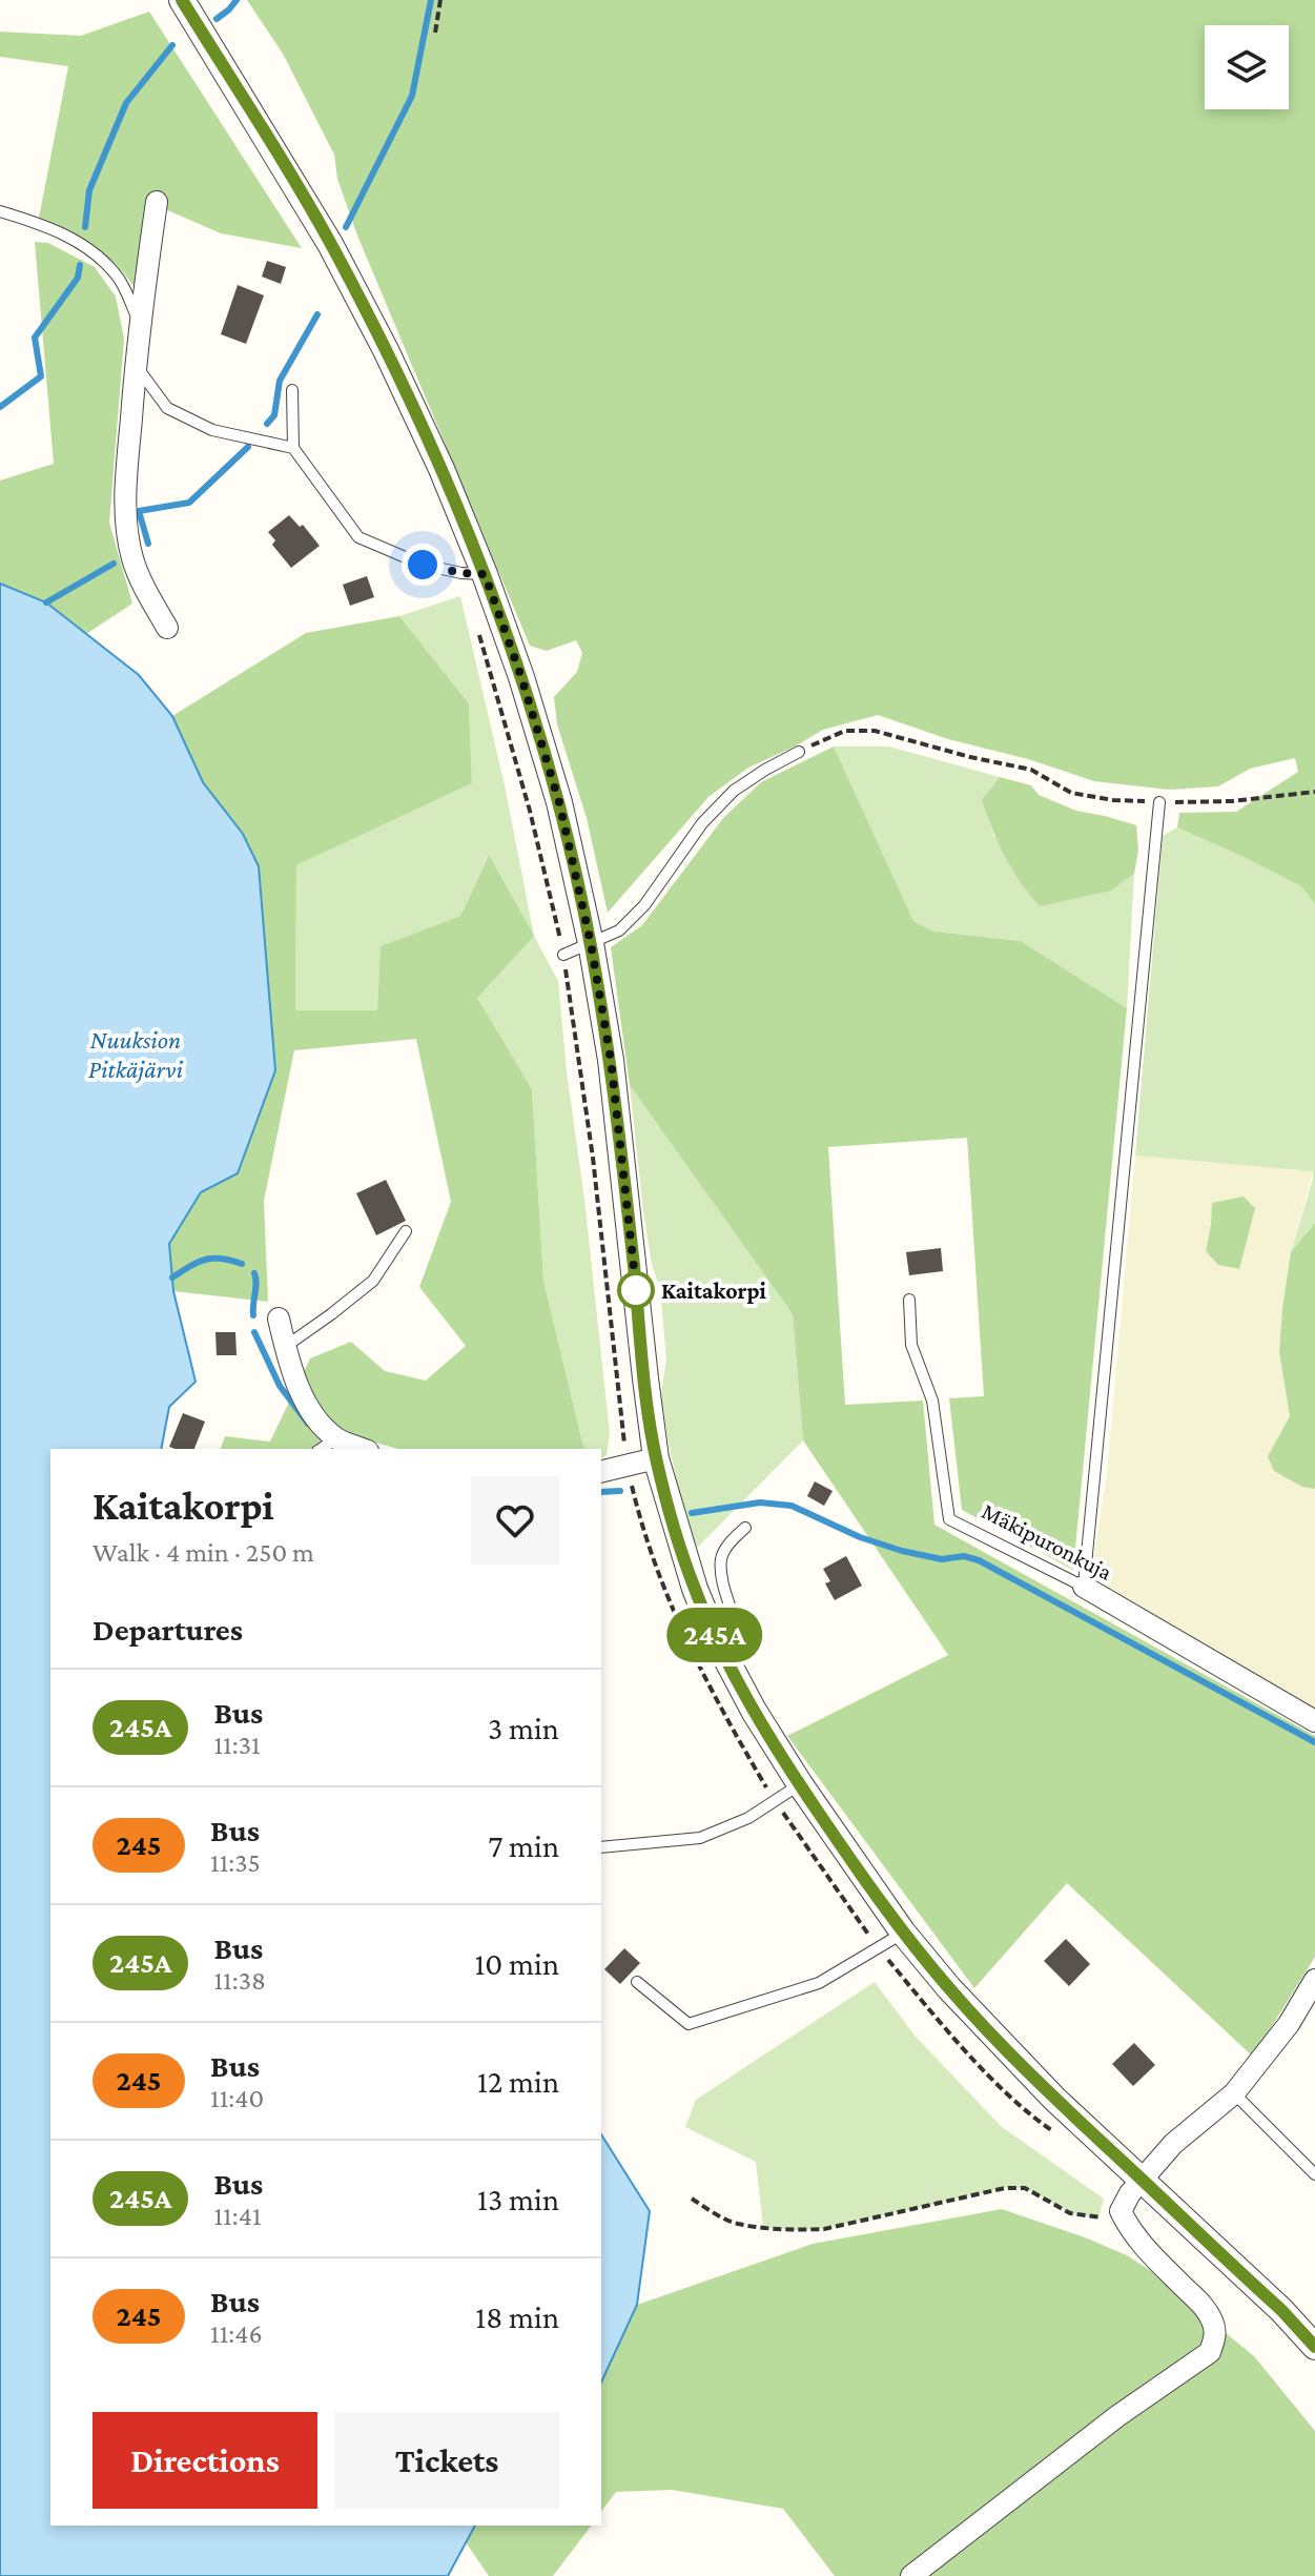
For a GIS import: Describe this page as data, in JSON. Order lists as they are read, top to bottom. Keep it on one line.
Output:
{"streets":{"street":["Mäkipuronkuja"]},"water":["Nuuksion Pitkäjärvi"],"places":["Kaitakorpi"],"lines":["bus line 245A"],"page":{"on_map":"245A","heading":[["Kaitakorpi","Walk · 4 min · 250 m"],"Departures"],"list":[{"mark":"245A","name":"Bus","note":"11:31","value":"3 min"},{"mark":"245","name":"Bus","note":"11:35","value":"7 min"},{"mark":"245A","name":"Bus","note":"11:38","value":"10 min"},{"mark":"245","name":"Bus","note":"11:40","value":"12 min"},{"mark":"245A","name":"Bus","note":"11:41","value":"13 min"},{"mark":"245","name":"Bus","note":"11:46","value":"18 min"}],"buttons":["Directions","Tickets"]}}
